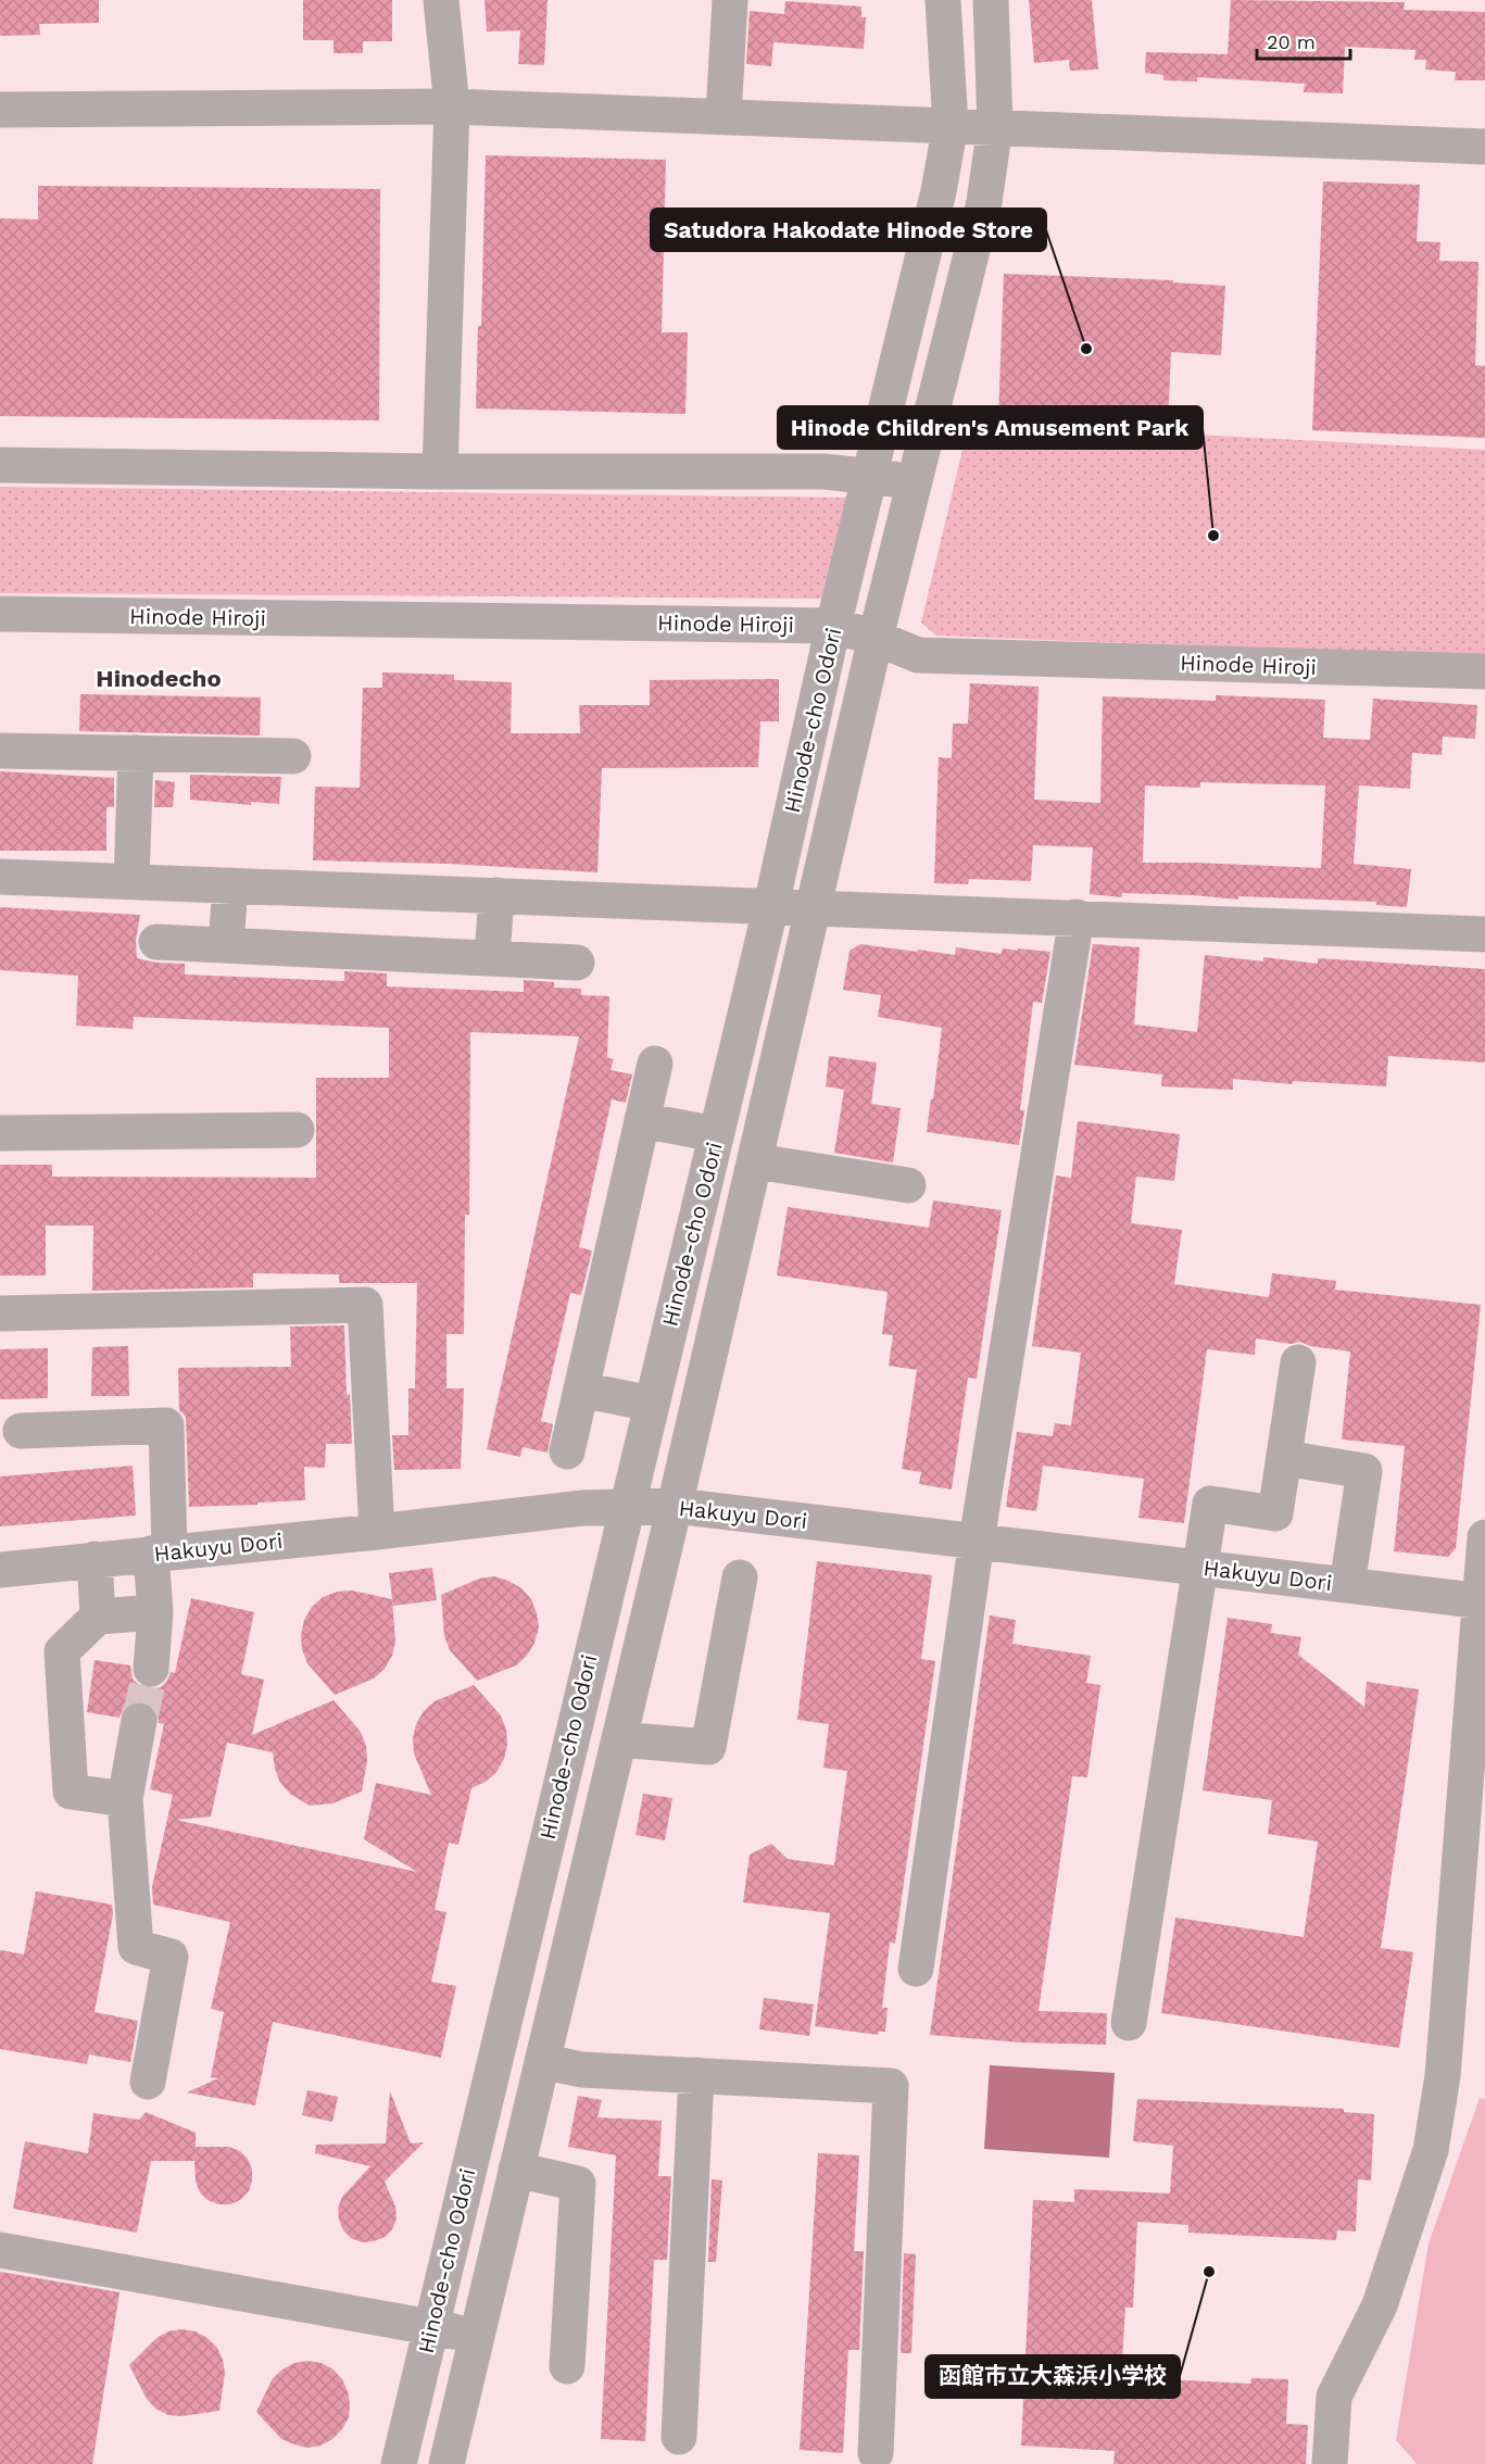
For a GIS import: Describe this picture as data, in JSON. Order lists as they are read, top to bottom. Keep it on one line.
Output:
{"streets":{"street":["Hinode Hiroji","Hinode-cho Odori","Hakuyu Dori"]},"crossings":[["Hinode Hiroji","Hinode-cho Odori"],["Hinode-cho Odori","Hakuyu Dori"]],"districts":["Hinodecho"],"places":["Satudora Hakodate Hinode Store","Hinode Children's Amusement Park","函館市立大森浜小学校"],"scale_bar":"20 m"}
